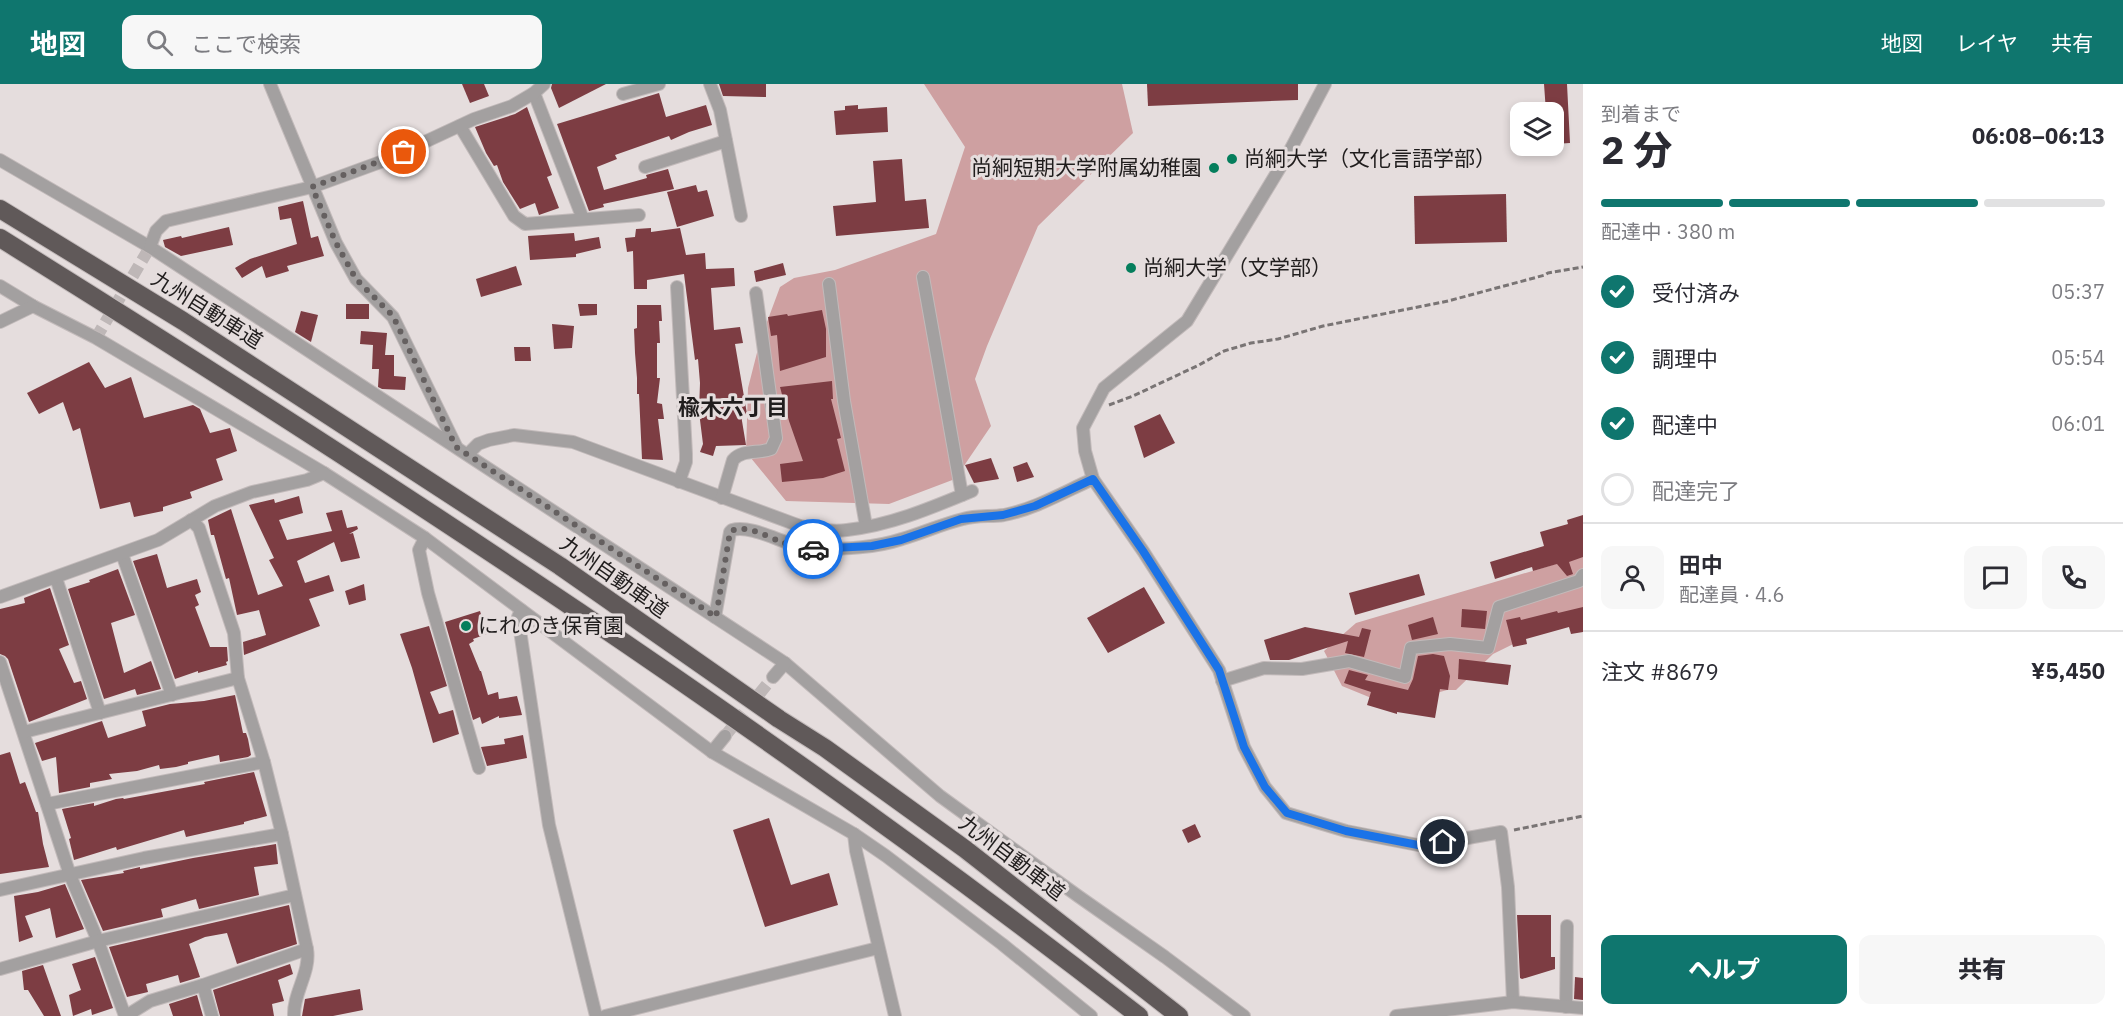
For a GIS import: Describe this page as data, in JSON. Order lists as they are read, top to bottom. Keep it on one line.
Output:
{"streets":{"highway":["九州自動車道"]},"districts":["楡木六丁目"],"places":["尚絅大学（文化言語学部）","尚絅短期大学附属幼稚園","尚絅大学（文学部）","にれのき保育園"],"page":{"header":"地図","search":"ここで検索","nav":["地図","レイヤ","共有"],"heading":["2 分","到着まで","06:08–06:13"],"panel":["田中","配達員 · 4.6","注文 #8679","¥5,450"],"bar":"配達中 · 380 m","list":[["受付済み","05:37"],["調理中","05:54"],["配達中","06:01"],"配達完了"],"buttons":["ヘルプ","共有"]}}
